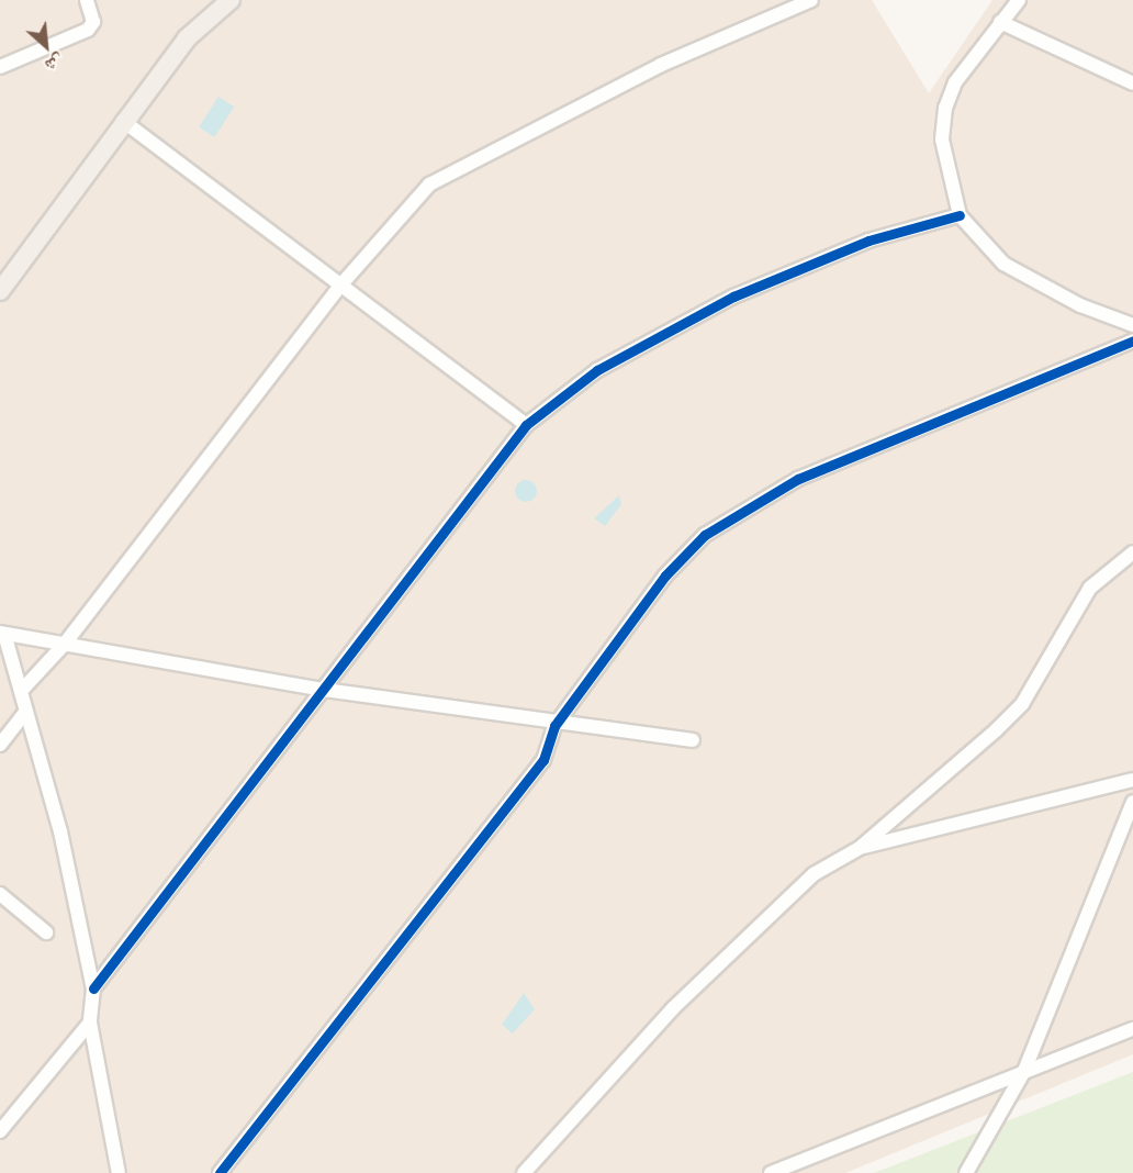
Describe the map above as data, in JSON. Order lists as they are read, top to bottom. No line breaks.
{"north":"bottom right"}
